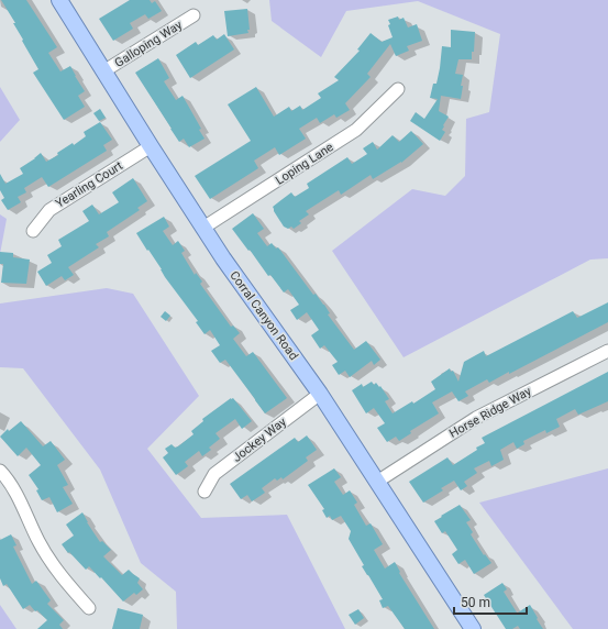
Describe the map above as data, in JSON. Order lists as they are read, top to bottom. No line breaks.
{"streets":{"main road":["Corral Canyon Road"],"street":["Galloping Way","Loping Lane","Yearling Court","Horse Ridge Way","Jockey Way"]},"crossings":[["Galloping Way","Corral Canyon Road"],["Loping Lane","Corral Canyon Road"],["Yearling Court","Corral Canyon Road"],["Corral Canyon Road","Horse Ridge Way"],["Corral Canyon Road","Jockey Way"]],"scale_bar":"50 m"}
